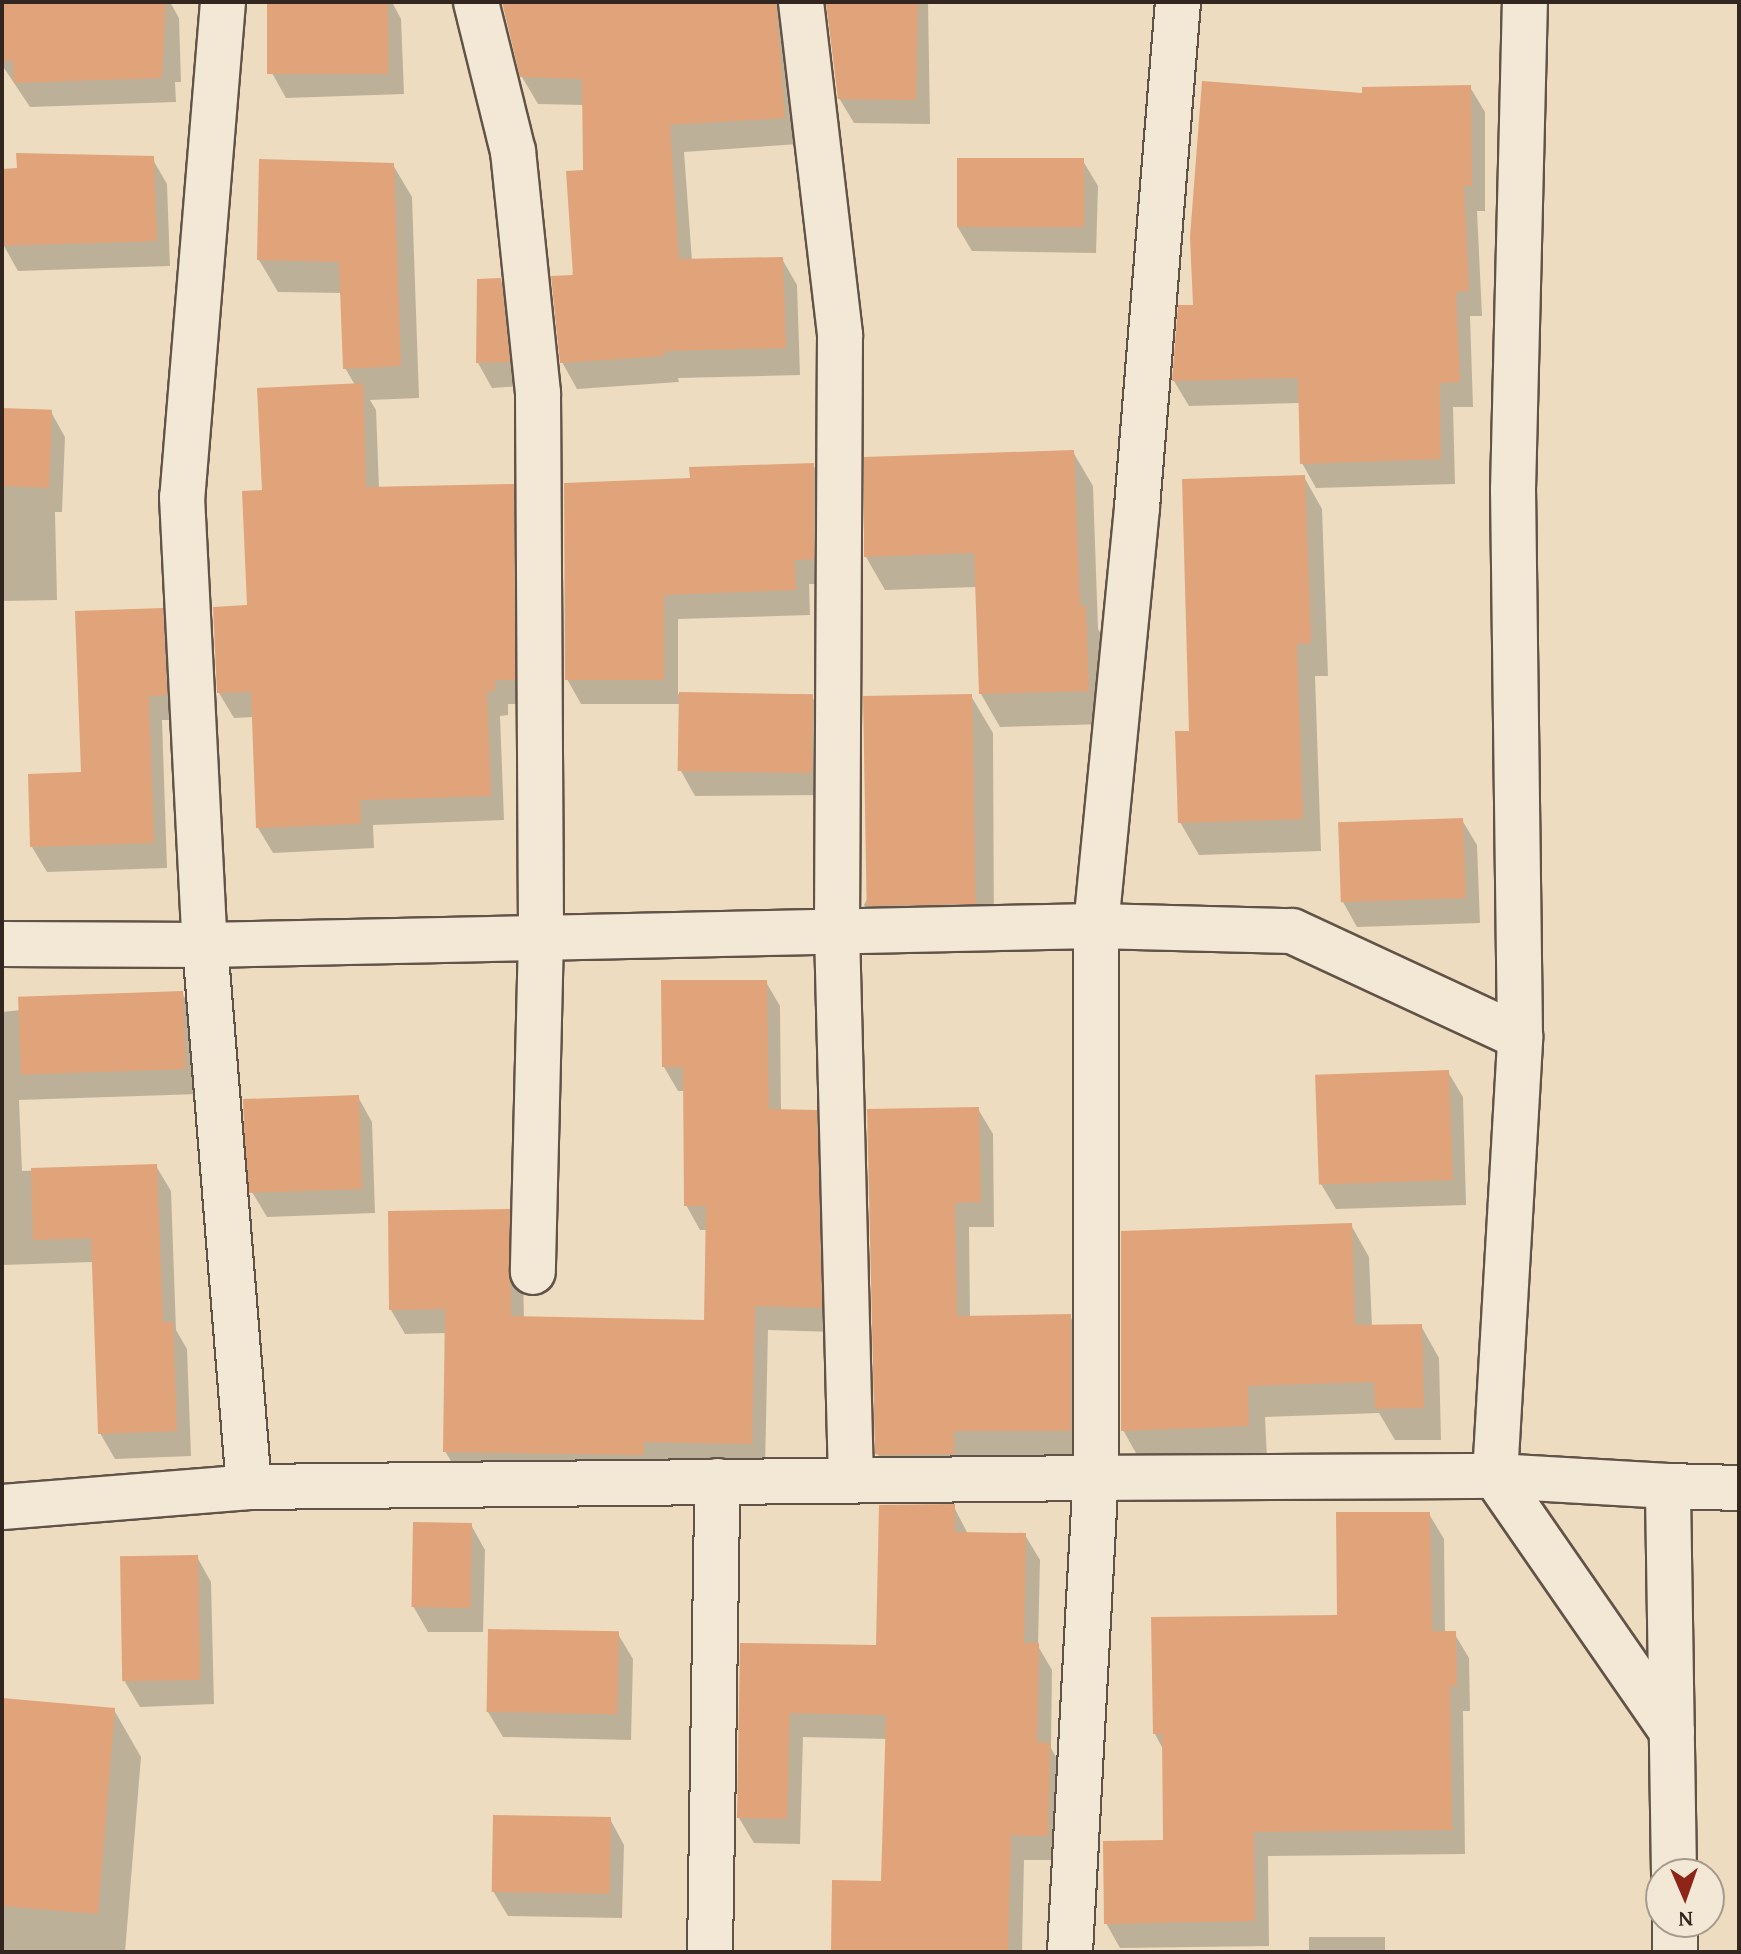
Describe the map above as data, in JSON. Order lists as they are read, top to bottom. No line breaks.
{"north":"bottom"}
